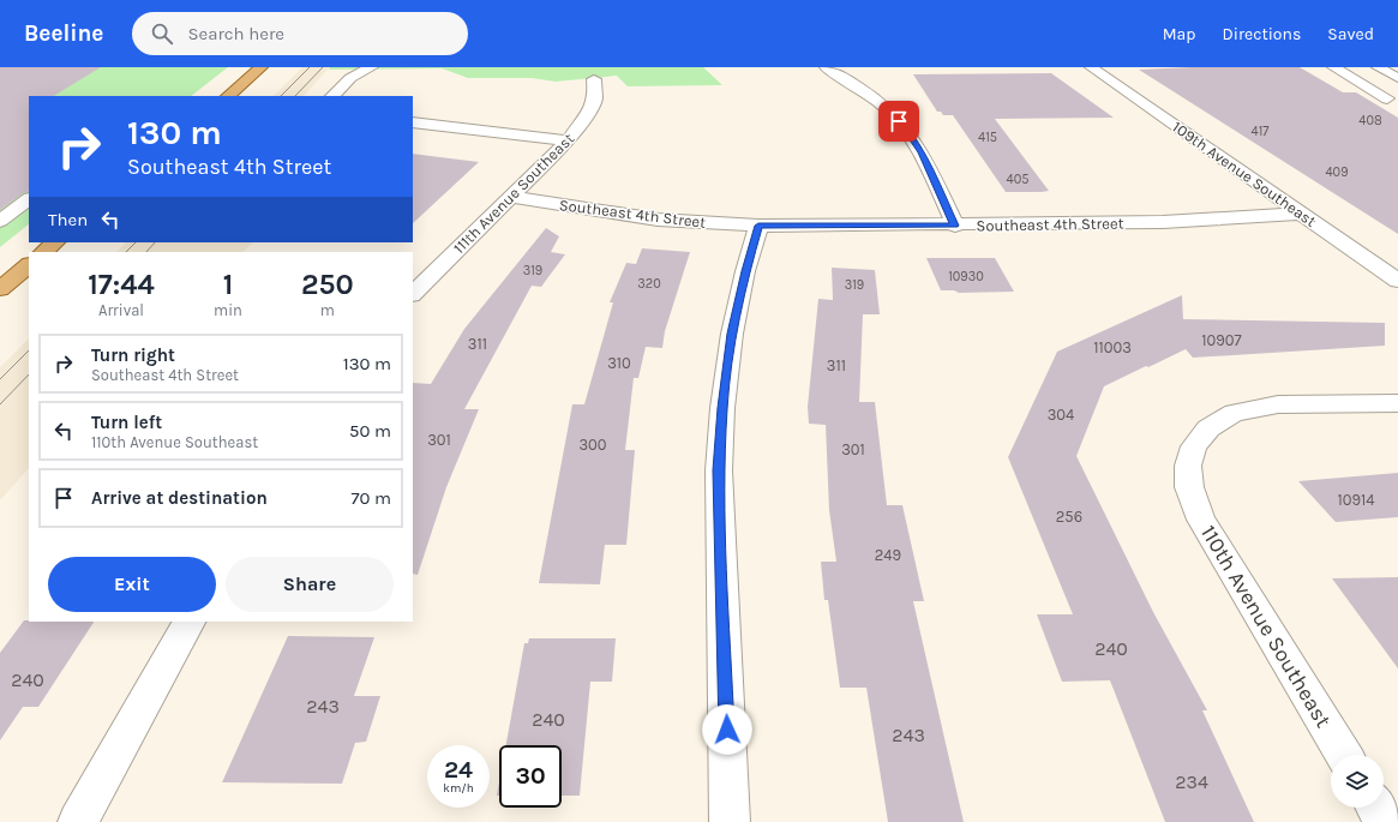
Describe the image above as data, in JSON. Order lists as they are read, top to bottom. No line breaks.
{"streets":{"street":["109th Avenue Southeast","111th Avenue Southeast","Southeast 4th Street","110th Avenue Southeast"]},"crossings":[["109th Avenue Southeast","Southeast 4th Street"],["111th Avenue Southeast","Southeast 4th Street"]],"house_numbers":["408","417","415","409","405","319","10930","320","319","10907","311","11003","310","311","304","301","300","301","10914","256","249","240","240","243","240","243","234"],"page":{"header":"Beeline","search":"Search here","nav":["Map","Directions","Saved"],"turn":["130 m","Southeast 4th Street"],"then":"Then","eta":["17:44","Arrival","1","min","250","m"],"list":[{"name":"Turn right","note":"Southeast 4th Street","value":"130 m"},{"name":"Turn left","note":"110th Avenue Southeast","value":"50 m"},{"name":"Arrive at destination","value":"70 m"}],"buttons":["Exit","Share"],"speed":"24 km/h","limit":"30"}}
